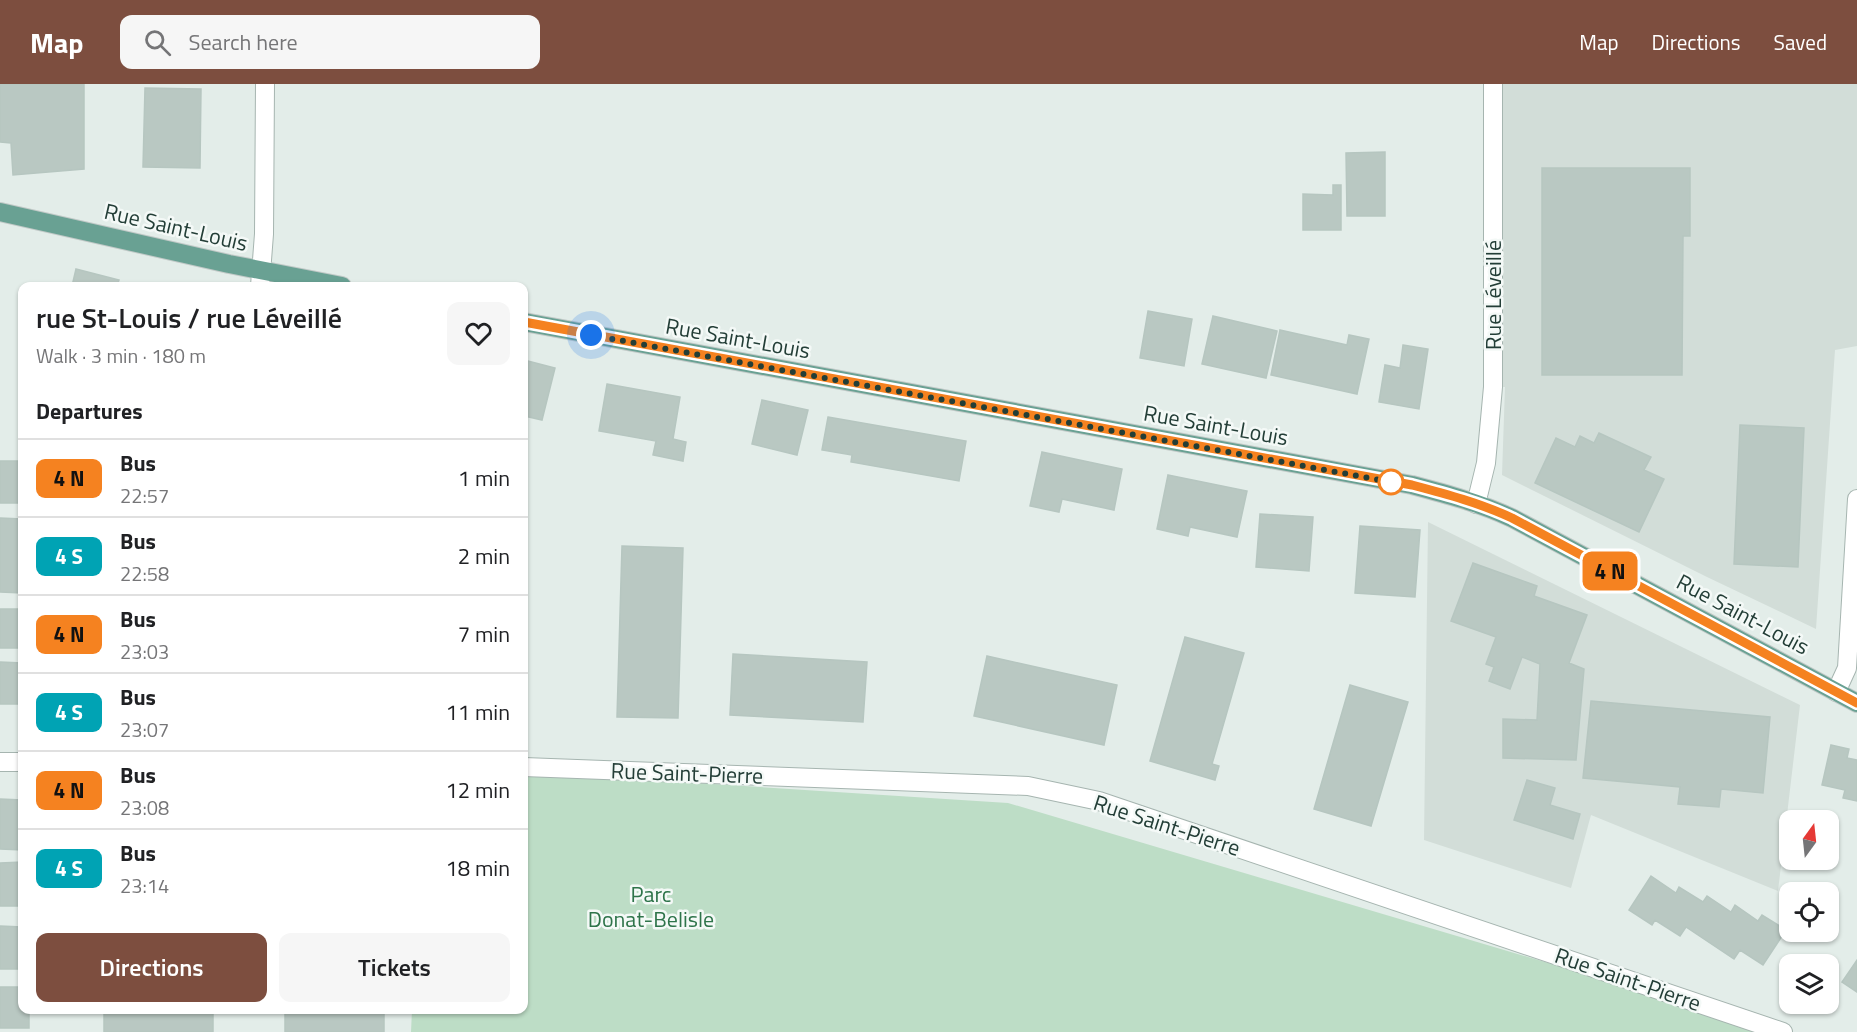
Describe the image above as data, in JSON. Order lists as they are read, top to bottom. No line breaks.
{"streets":{"main road":["Rue Saint-Louis"],"street":["Rue Léveillé","Rue Saint-Pierre"]},"crossings":[["Rue Saint-Louis","Rue Léveillé"]],"parks":["Parc Donat-Belisle"],"north":"top","page":{"header":"Map","search":"Search here","nav":["Map","Directions","Saved"],"on_map":"4 N","heading":[["rue St-Louis / rue Léveillé","Walk · 3 min · 180 m"],"Departures"],"list":[{"mark":"4 N","name":"Bus","note":"22:57","value":"1 min"},{"mark":"4 S","name":"Bus","note":"22:58","value":"2 min"},{"mark":"4 N","name":"Bus","note":"23:03","value":"7 min"},{"mark":"4 S","name":"Bus","note":"23:07","value":"11 min"},{"mark":"4 N","name":"Bus","note":"23:08","value":"12 min"},{"mark":"4 S","name":"Bus","note":"23:14","value":"18 min"}],"buttons":["Directions","Tickets"]}}
